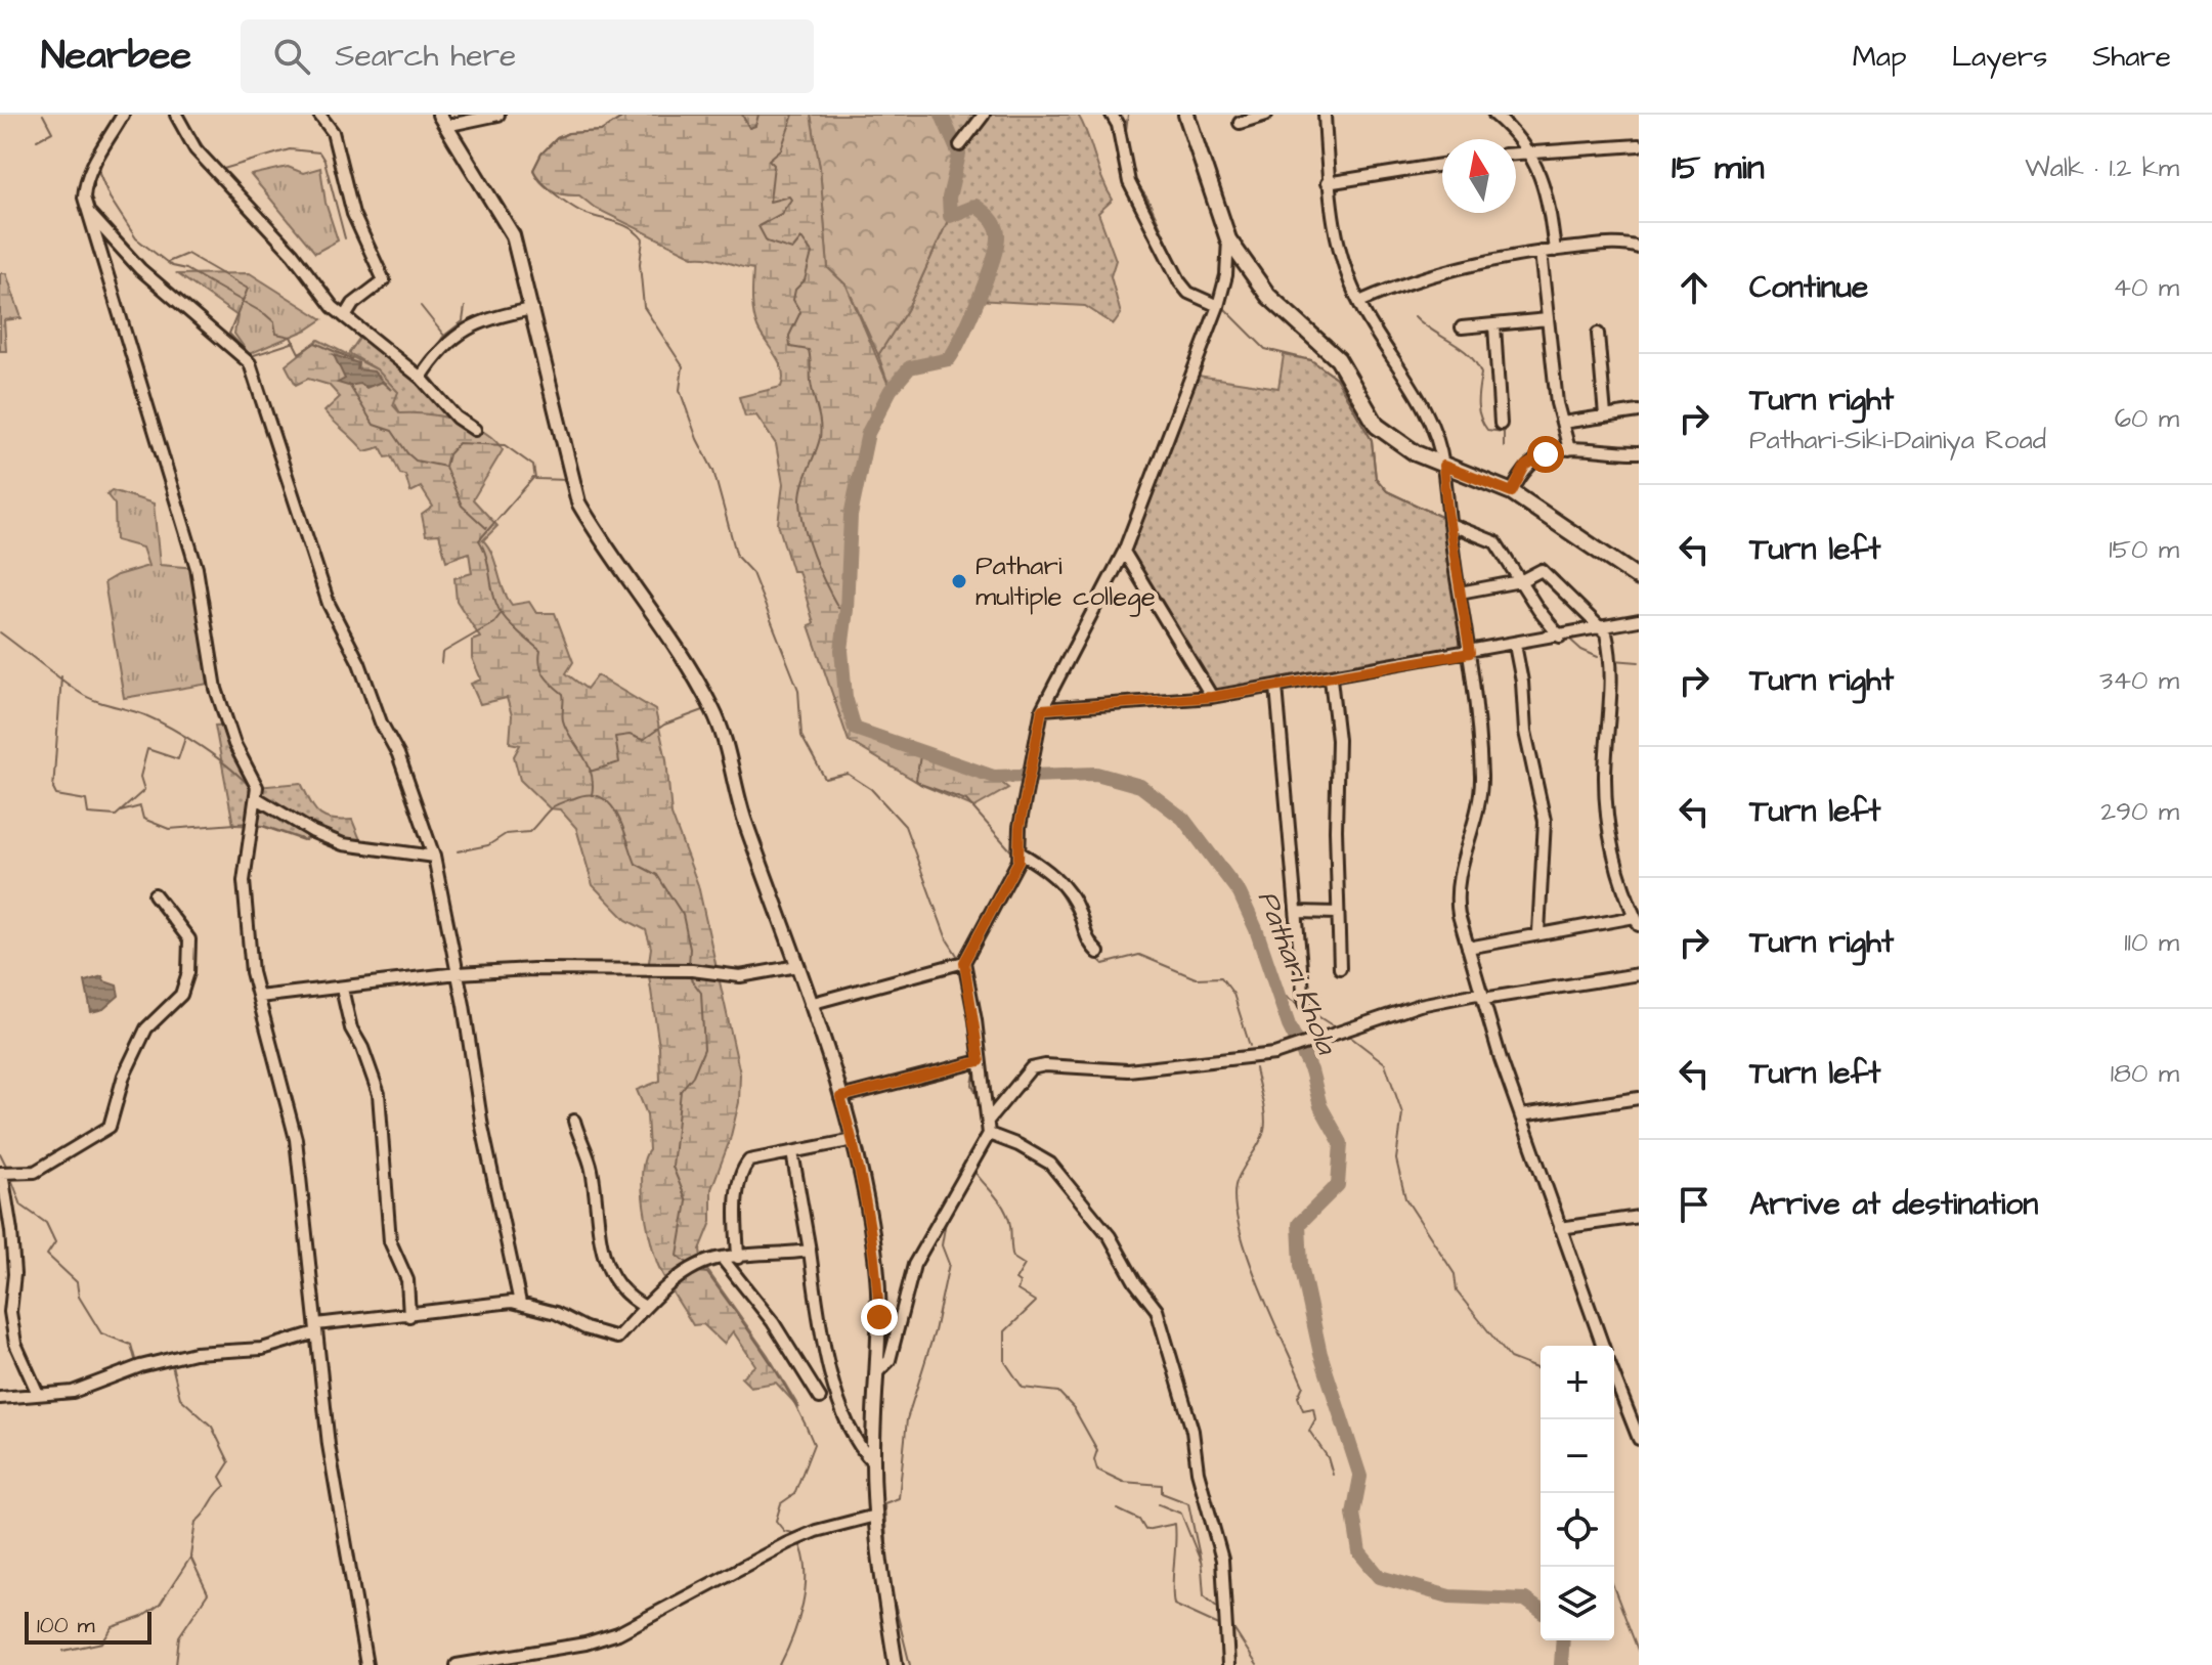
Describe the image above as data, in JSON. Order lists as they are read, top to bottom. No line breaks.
{"water":["Pathari Khola"],"places":["Pathari multiple college"],"scale_bar":"100 m","north":"top","page":{"header":"Nearbee","search":"Search here","nav":["Map","Layers","Share"],"heading":["15 min","Walk · 1.2 km"],"list":[["Continue","40 m"],["Turn right","Pathari-Siki-Dainiya Road","60 m"],["Turn left","150 m"],["Turn right","340 m"],["Turn left","290 m"],["Turn right","110 m"],["Turn left","180 m"],"Arrive at destination"],"map_buttons":["+","−"],"scale":"100 m"}}
